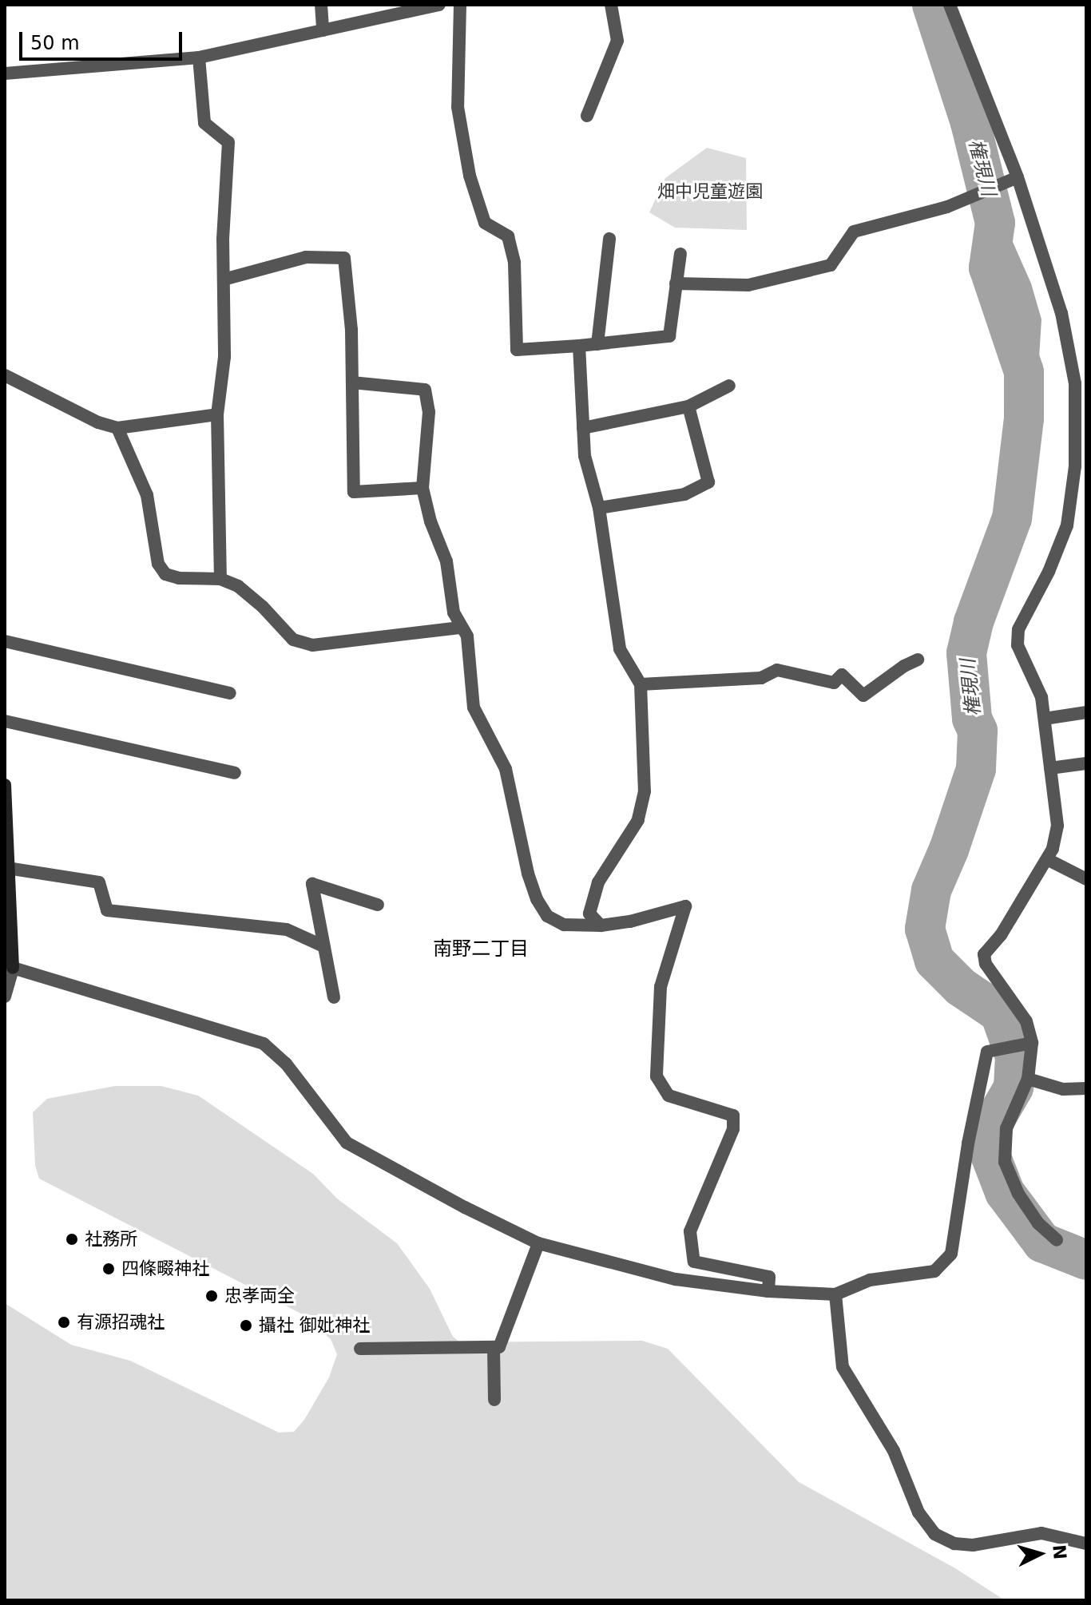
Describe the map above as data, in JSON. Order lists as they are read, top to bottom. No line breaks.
{"districts":["南野二丁目"],"water":["権現川"],"parks":["畑中児童遊園"],"places":["社務所","四條畷神社","忠孝両全","有源招魂社","攝社 御妣神社"],"scale_bar":"50 m","north":"right"}
